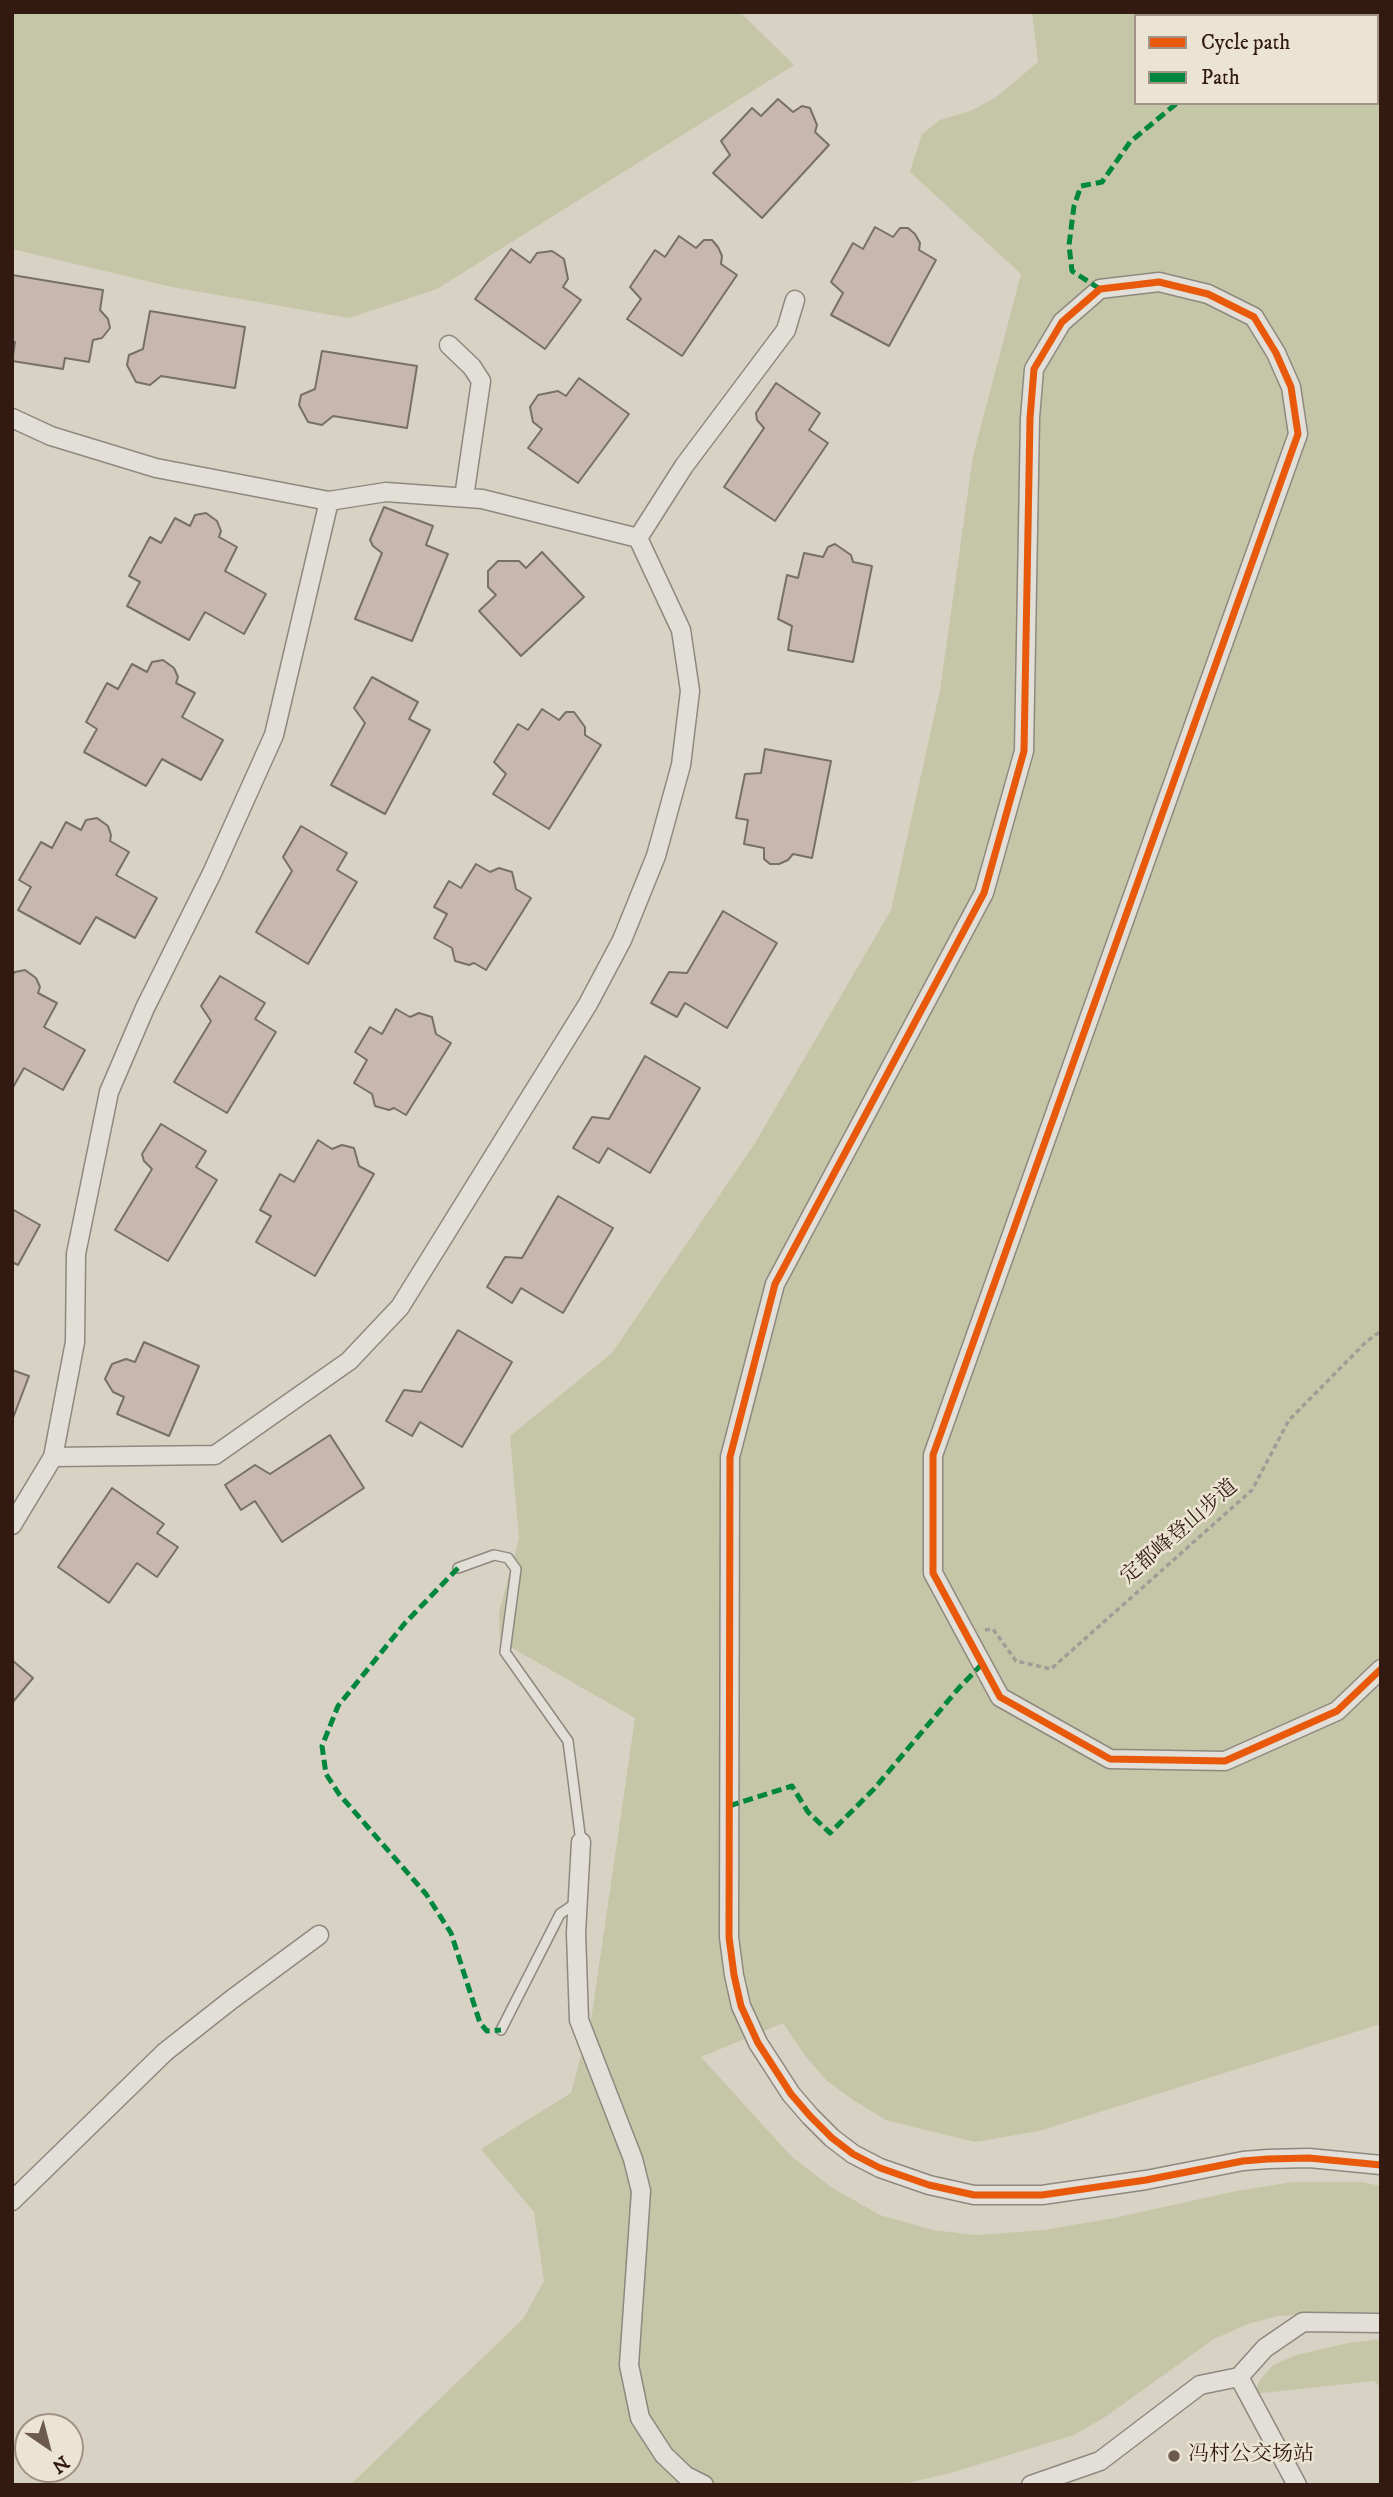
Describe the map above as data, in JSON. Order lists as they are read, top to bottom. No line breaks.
{"streets":{"path":["定都峰登山步道"]},"places":["冯村公交场站"],"legend":["Cycle path","Path"],"north":"bottom right"}
